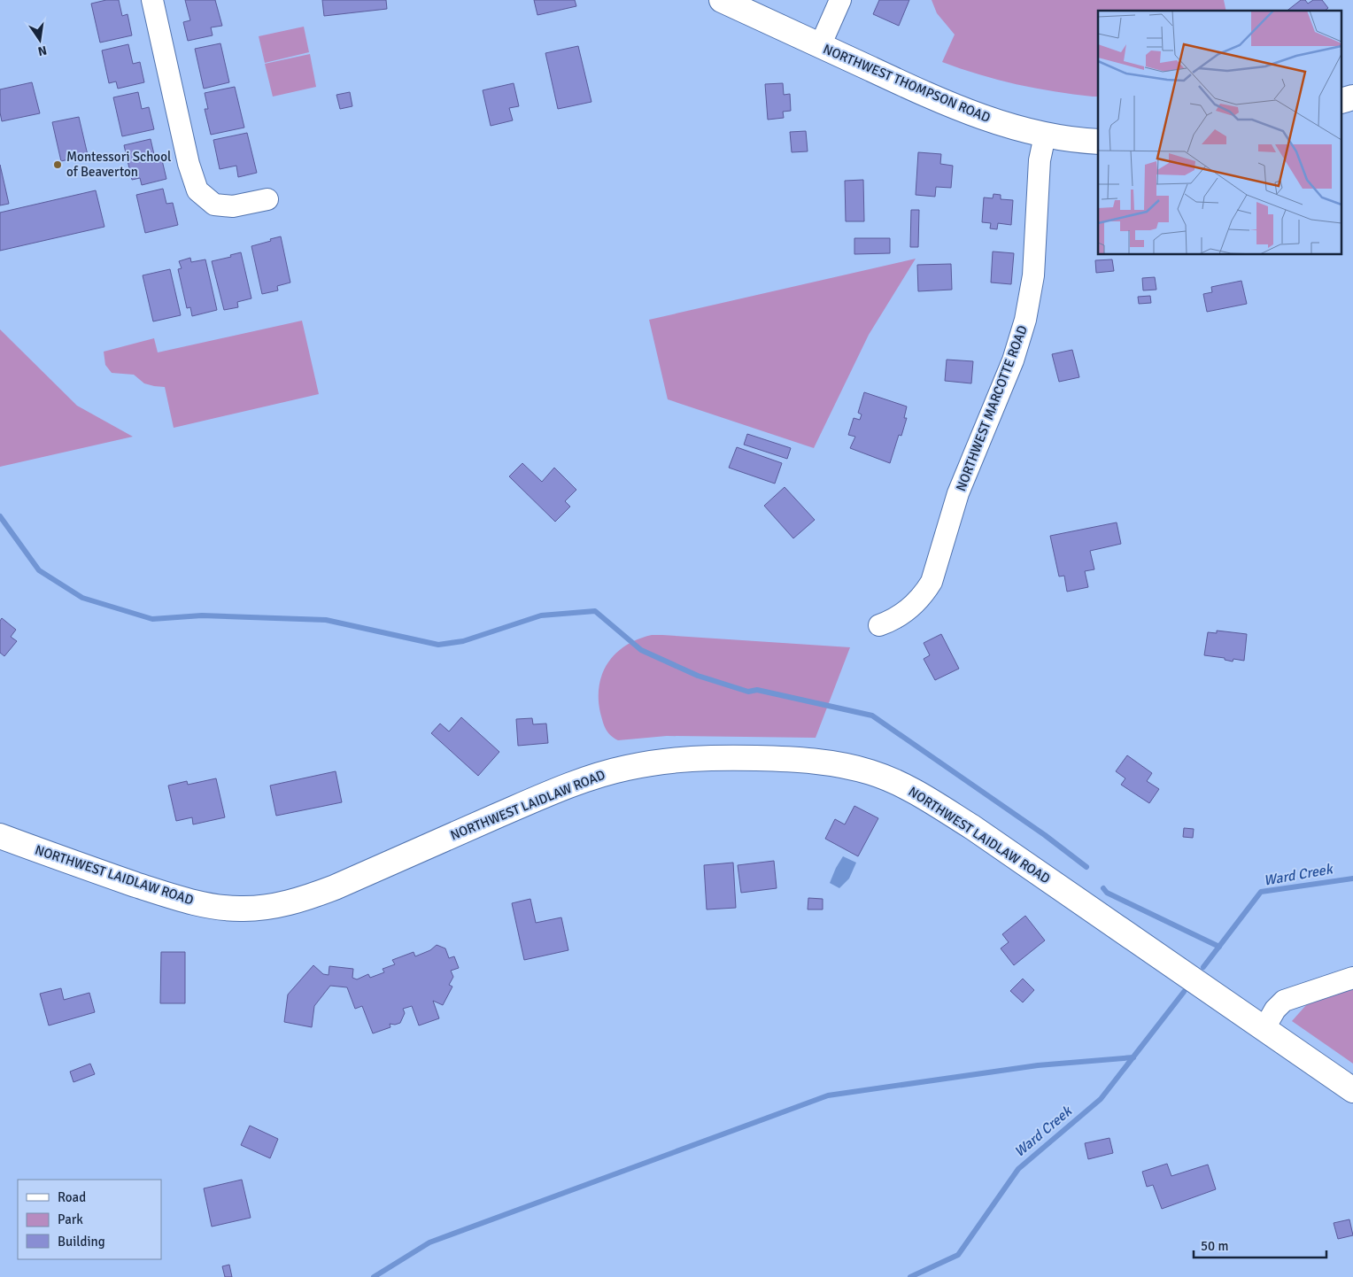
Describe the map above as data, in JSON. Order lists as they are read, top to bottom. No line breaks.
{"streets":{"street":["NORTHWEST THOMPSON ROAD","NORTHWEST MARCOTTE ROAD","NORTHWEST LAIDLAW ROAD"]},"crossings":[["NORTHWEST THOMPSON ROAD","NORTHWEST MARCOTTE ROAD"]],"water":["Ward Creek"],"places":["Montessori School of Beaverton"],"legend":["Road","Park","Building"],"scale_bar":"50 m","north":"bottom"}
